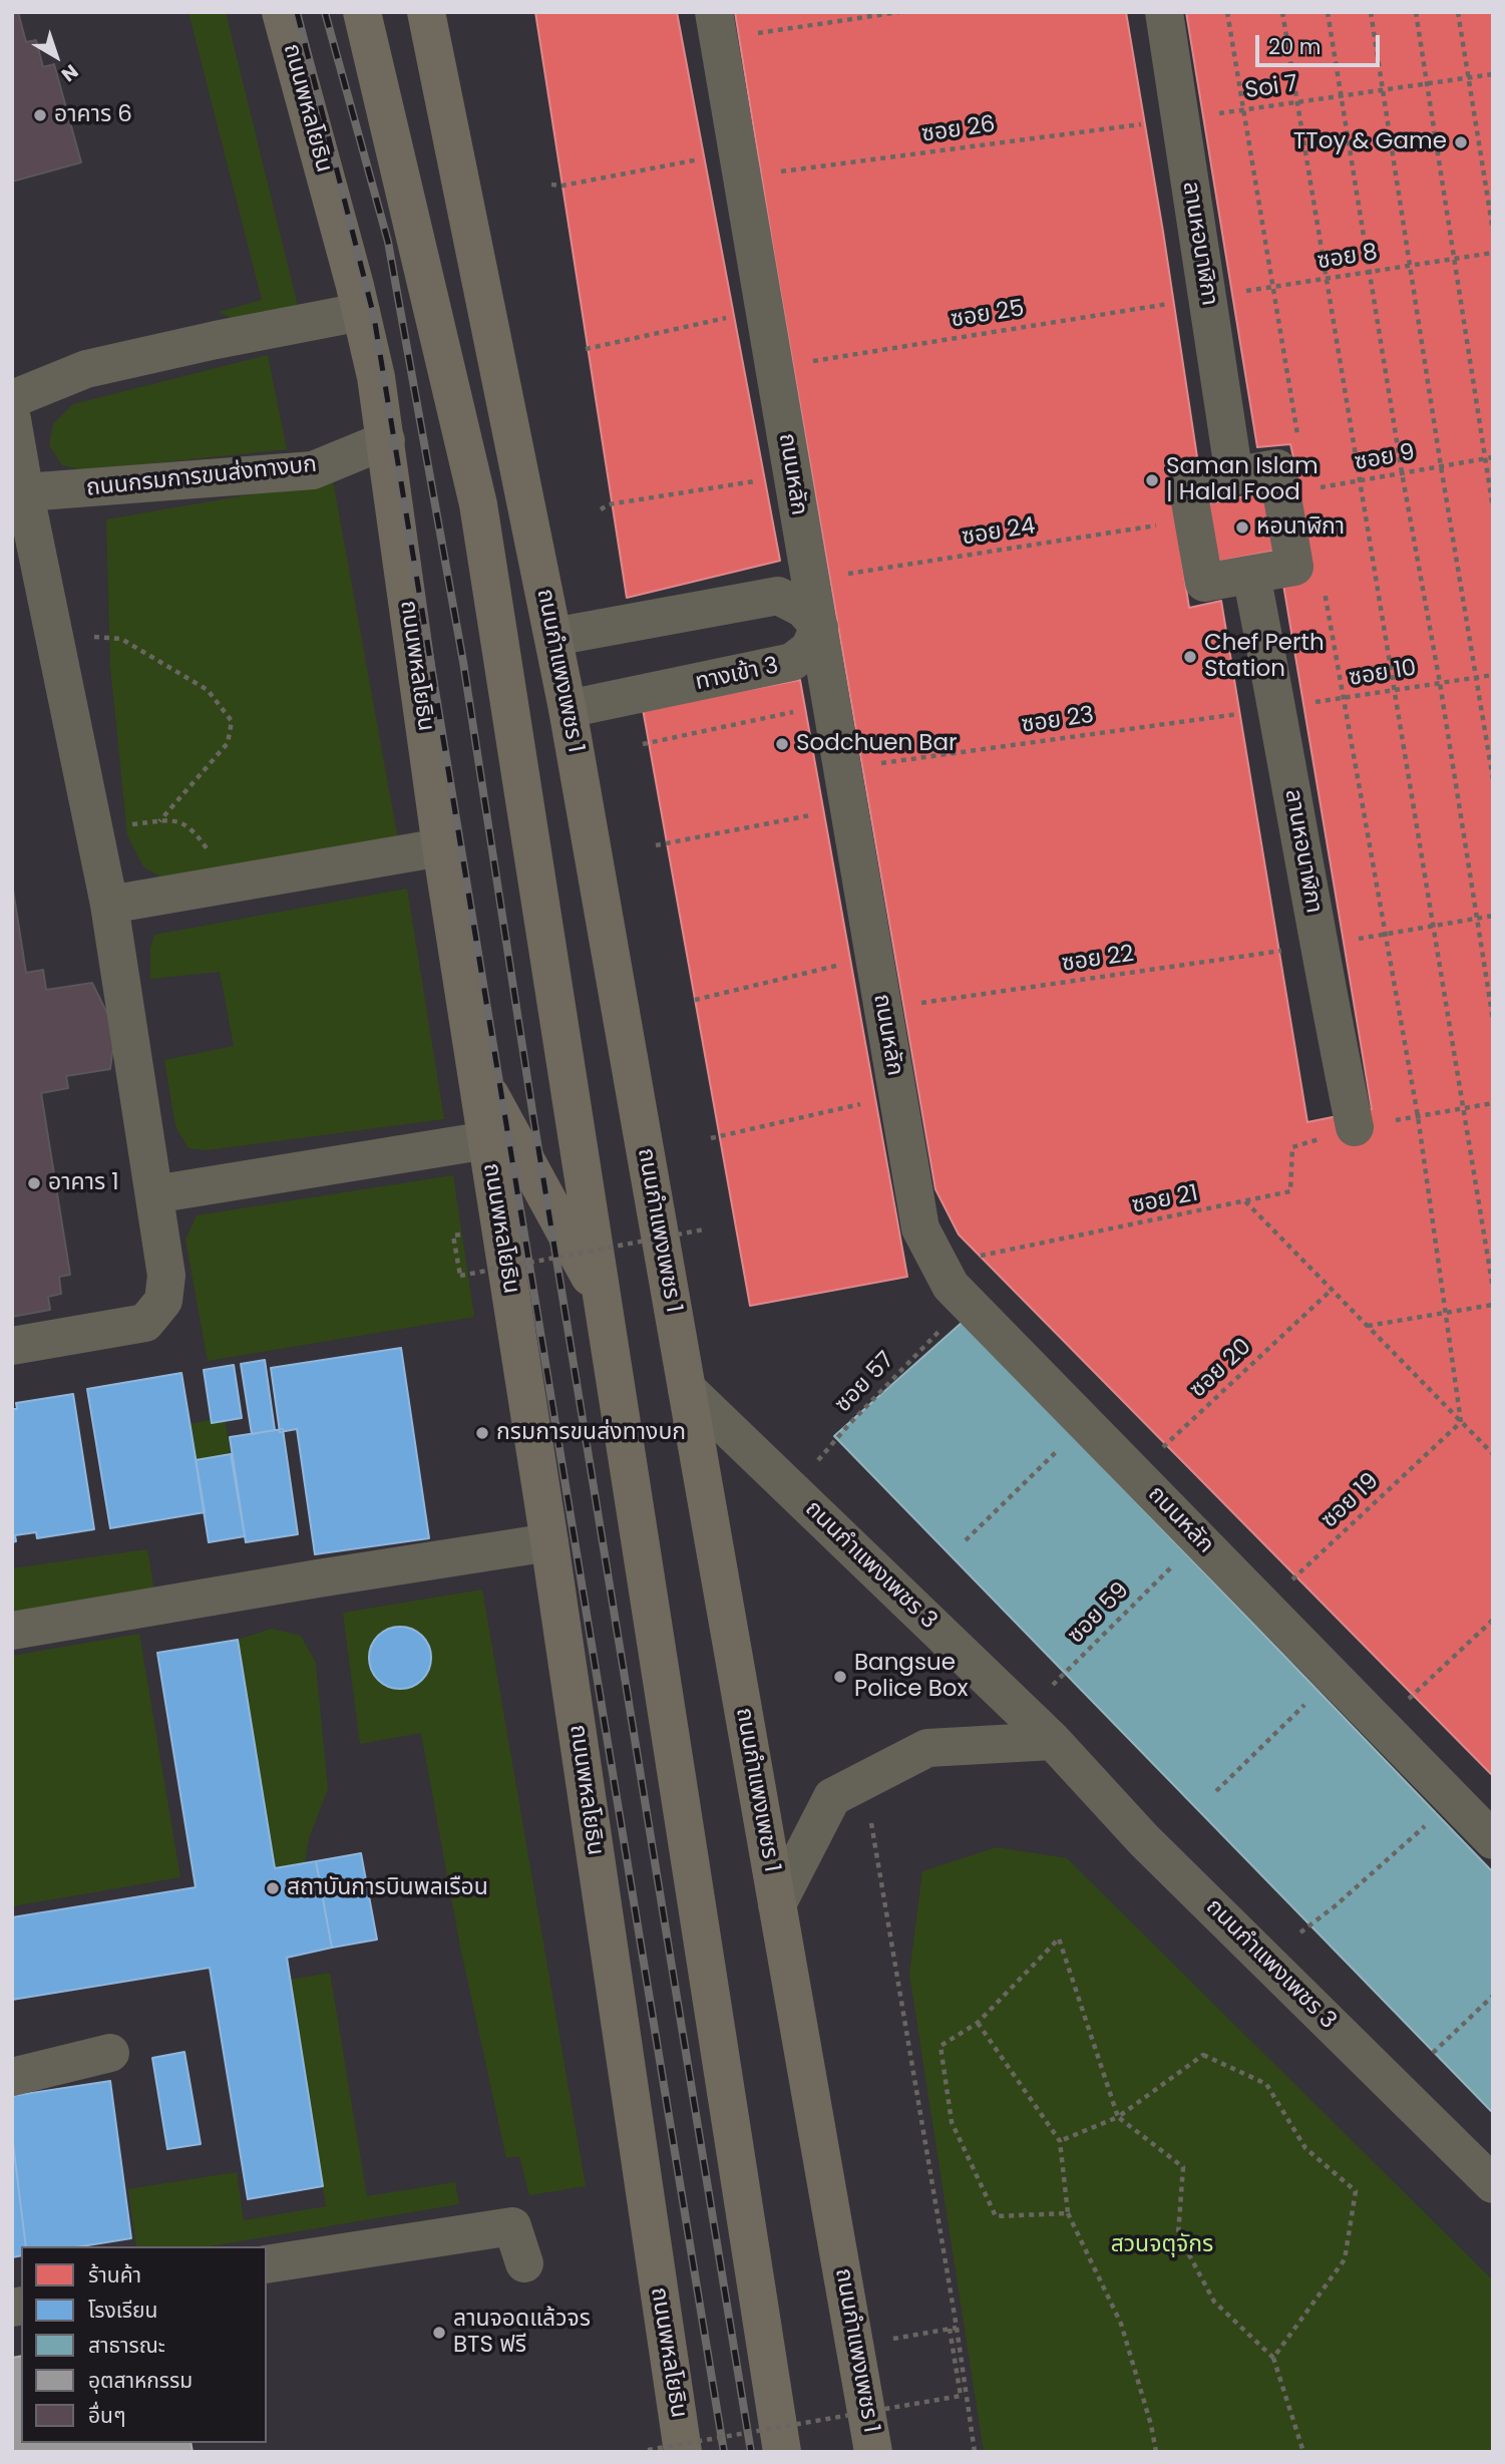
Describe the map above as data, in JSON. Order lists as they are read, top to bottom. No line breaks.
{"streets":{"main road":["ถนนพหลโยธิน","ถนนกำแพงเพชร 1"],"street":["ลานหอนาฬิกา","ถนนหลัก","ถนนกรมการขนส่งทางบก","ทางเข้า 3","ถนนกำแพงเพชร 3"],"path":["Soi 7","ซอย 26","ซอย 8","ซอย 25","ซอย 9","ซอย 24","ซอย 10","ซอย 23","ซอย 22","ซอย 21","ซอย 20","ซอย 57","ซอย 19","ซอย 59"]},"crossings":[["Soi 7","ซอย 26"],["Soi 7","ลานหอนาฬิกา"],["ถนนพหลโยธิน","ถนนกรมการขนส่งทางบก"],["ซอย 26","ลานหอนาฬิกา"],["ซอย 26","ถนนหลัก"],["ลานหอนาฬิกา","ซอย 8"],["ลานหอนาฬิกา","ซอย 25"],["ลานหอนาฬิกา","ซอย 10"],["ลานหอนาฬิกา","ซอย 23"],["ลานหอนาฬิกา","ซอย 22"],["ลานหอนาฬิกา","ซอย 21"],["ซอย 8","ซอย 25"],["ซอย 25","ถนนหลัก"],["ถนนหลัก","ซอย 24"],["ถนนหลัก","ทางเข้า 3"],["ถนนหลัก","ซอย 23"],["ถนนหลัก","ซอย 22"],["ถนนหลัก","ซอย 21"],["ถนนหลัก","ซอย 20"],["ถนนหลัก","ซอย 57"],["ถนนหลัก","ซอย 19"],["ถนนหลัก","ซอย 59"],["ถนนกำแพงเพชร 1","ทางเข้า 3"],["ถนนกำแพงเพชร 1","ถนนกำแพงเพชร 3"],["ซอย 10","ซอย 23"],["ซอย 57","ถนนกำแพงเพชร 3"],["ถนนกำแพงเพชร 3","ซอย 59"]],"parks":["สวนจตุจักร"],"places":["อาคาร 6","TToy & Game","Saman Islam | Halal Food","หอนาฬิกา","Chef Perth Station","Sodchuen Bar","อาคาร 1","กรมการขนส่งทางบก","Bangsue Police Box","สถาบันการบินพลเรือน","ลานจอดแล้วจร BTS ฟรี"],"legend":["ร้านค้า","โรงเรียน","สาธารณะ","อุตสาหกรรม","อื่นๆ"],"scale_bar":"20 m","north":"bottom right"}
